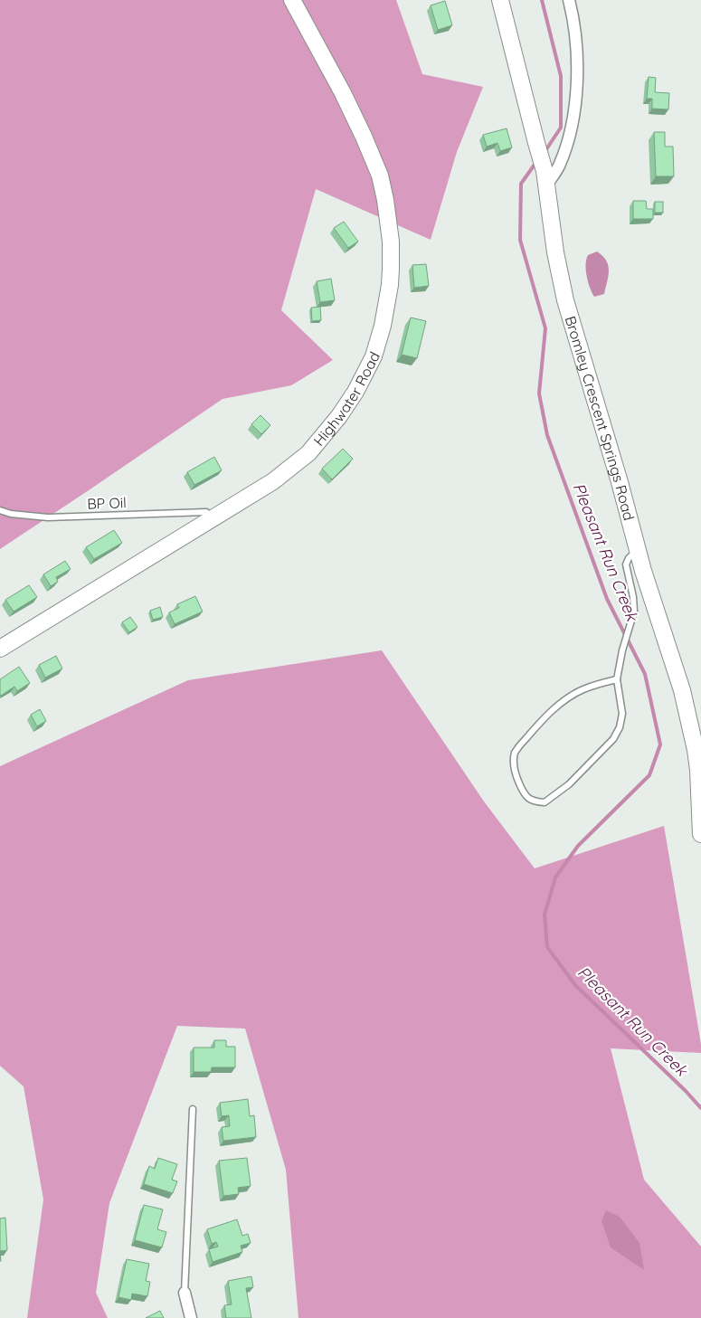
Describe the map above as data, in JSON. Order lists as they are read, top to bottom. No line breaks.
{"streets":{"street":["Highwater Road","Bromley Crescent Springs Road"],"lane":["BP Oil"]},"crossings":[["Highwater Road","BP Oil"]],"water":["Pleasant Run Creek"]}
